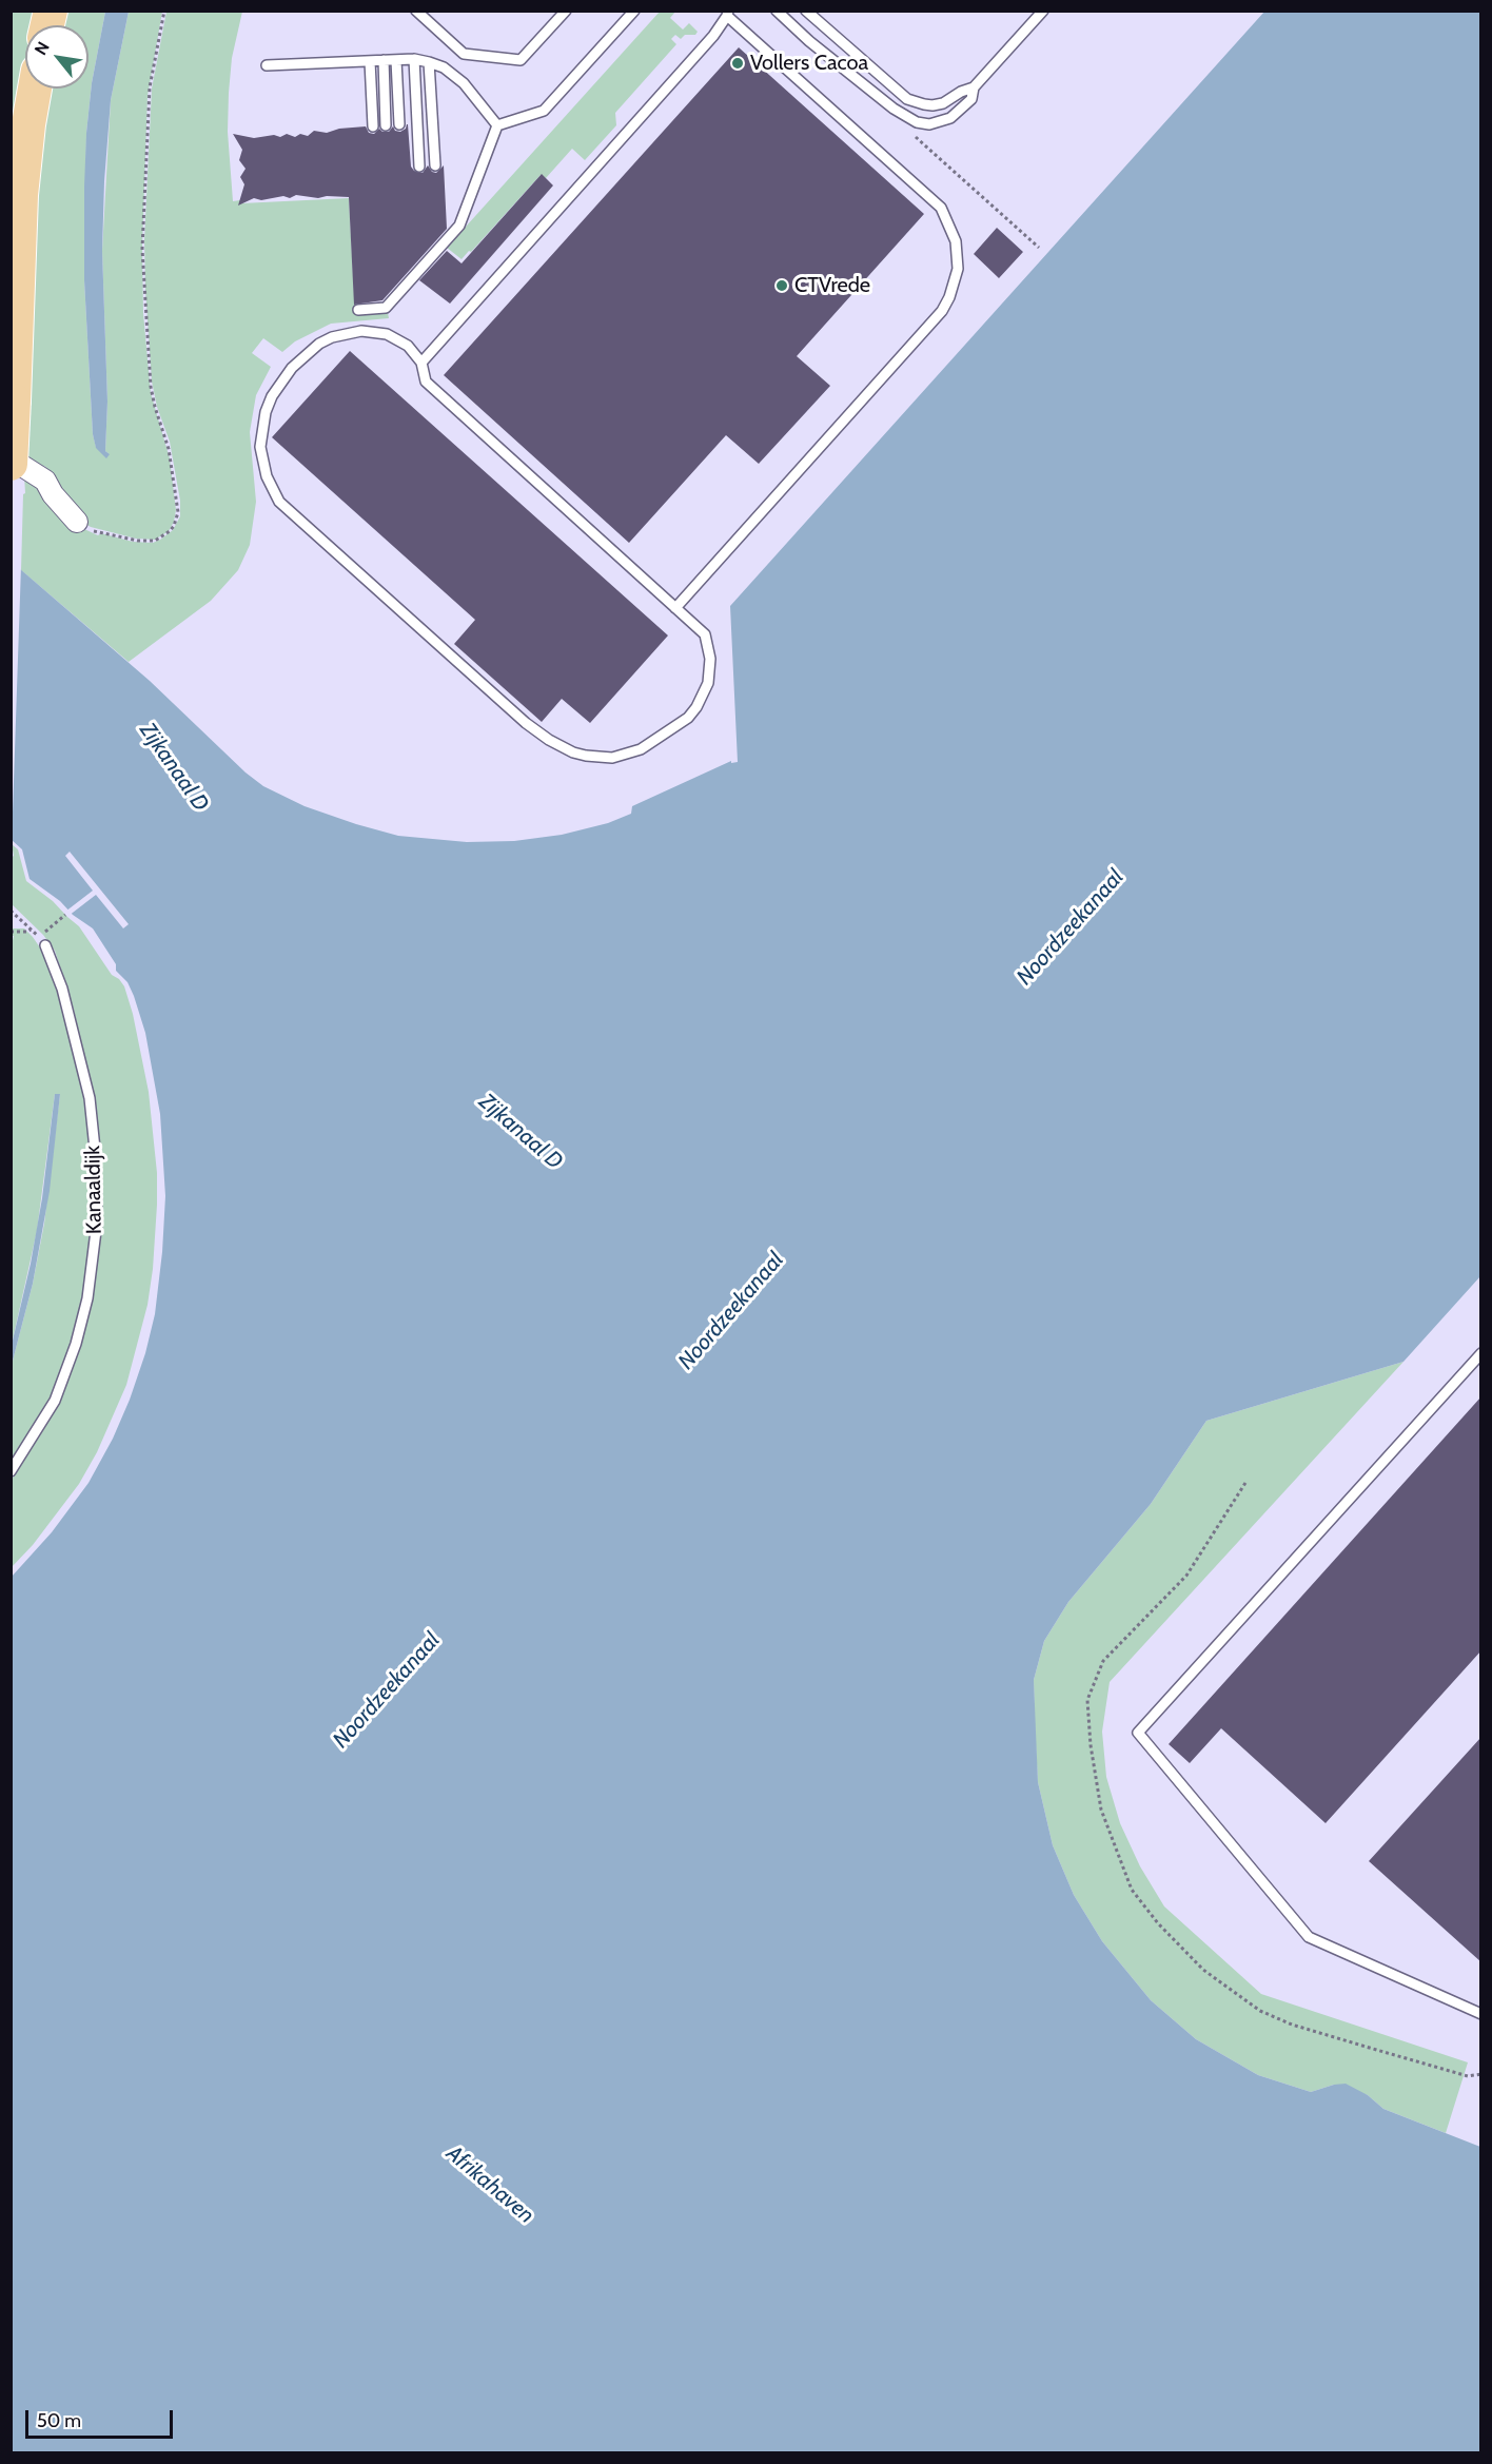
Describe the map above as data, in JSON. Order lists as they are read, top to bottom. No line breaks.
{"streets":{"lane":["Kanaaldijk"]},"water":["Zijkanaal D","Noordzeekanaal","Afrikahaven"],"places":["Vollers Cacoa","CTVrede"],"scale_bar":"50 m","north":"top left"}
